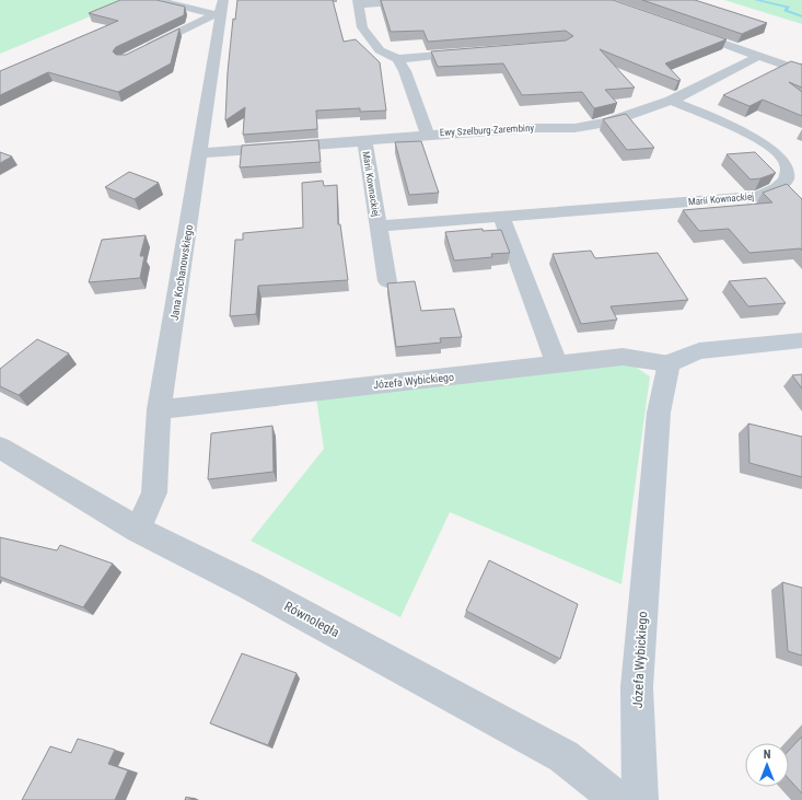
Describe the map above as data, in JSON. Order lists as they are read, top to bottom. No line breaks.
{"streets":{"street":["Ewy Szelburg-Zarembiny","Marii Kownackiej","Jana Kochanowskiego","Józefa Wybickiego","Równoległa"]},"crossings":[["Ewy Szelburg-Zarembiny","Marii Kownackiej"],["Ewy Szelburg-Zarembiny","Jana Kochanowskiego"],["Jana Kochanowskiego","Józefa Wybickiego"],["Jana Kochanowskiego","Równoległa"]],"north":"top"}
